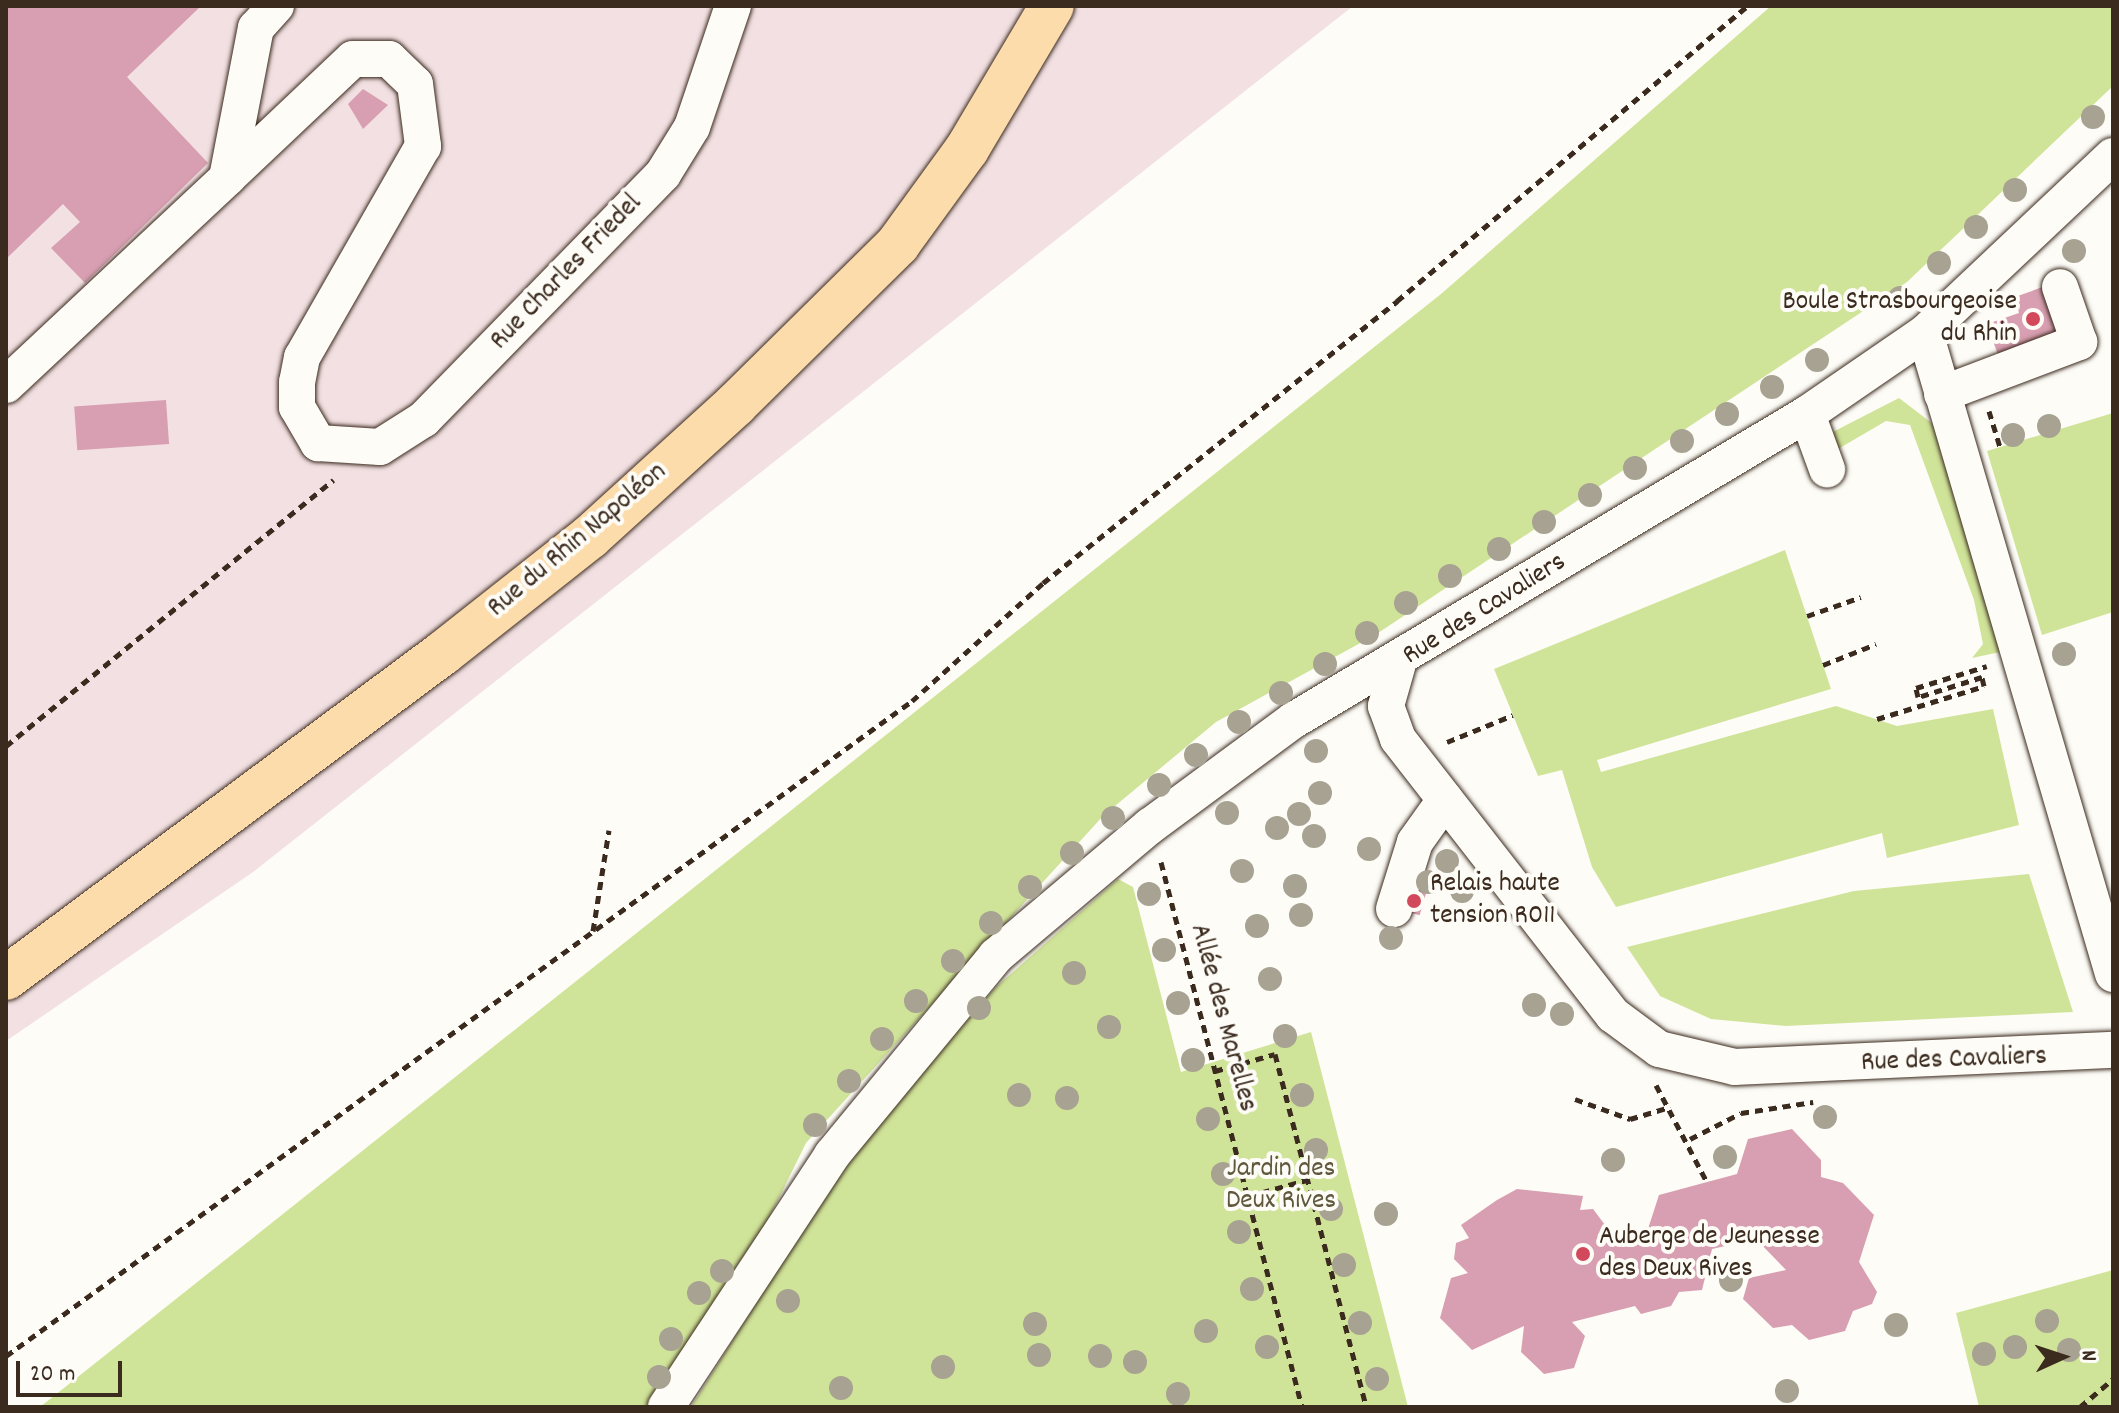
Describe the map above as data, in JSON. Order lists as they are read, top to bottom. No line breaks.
{"streets":{"main road":["Rue du Rhin Napoléon"],"street":["Rue Charles Friedel","Rue des Cavaliers"],"path":["Allée des Marelles"]},"parks":["Jardin des Deux Rives"],"places":["Boule Strasbourgeoise du Rhin","Relais haute tension R011","Auberge de Jeunesse des Deux Rives"],"scale_bar":"20 m","north":"right"}
